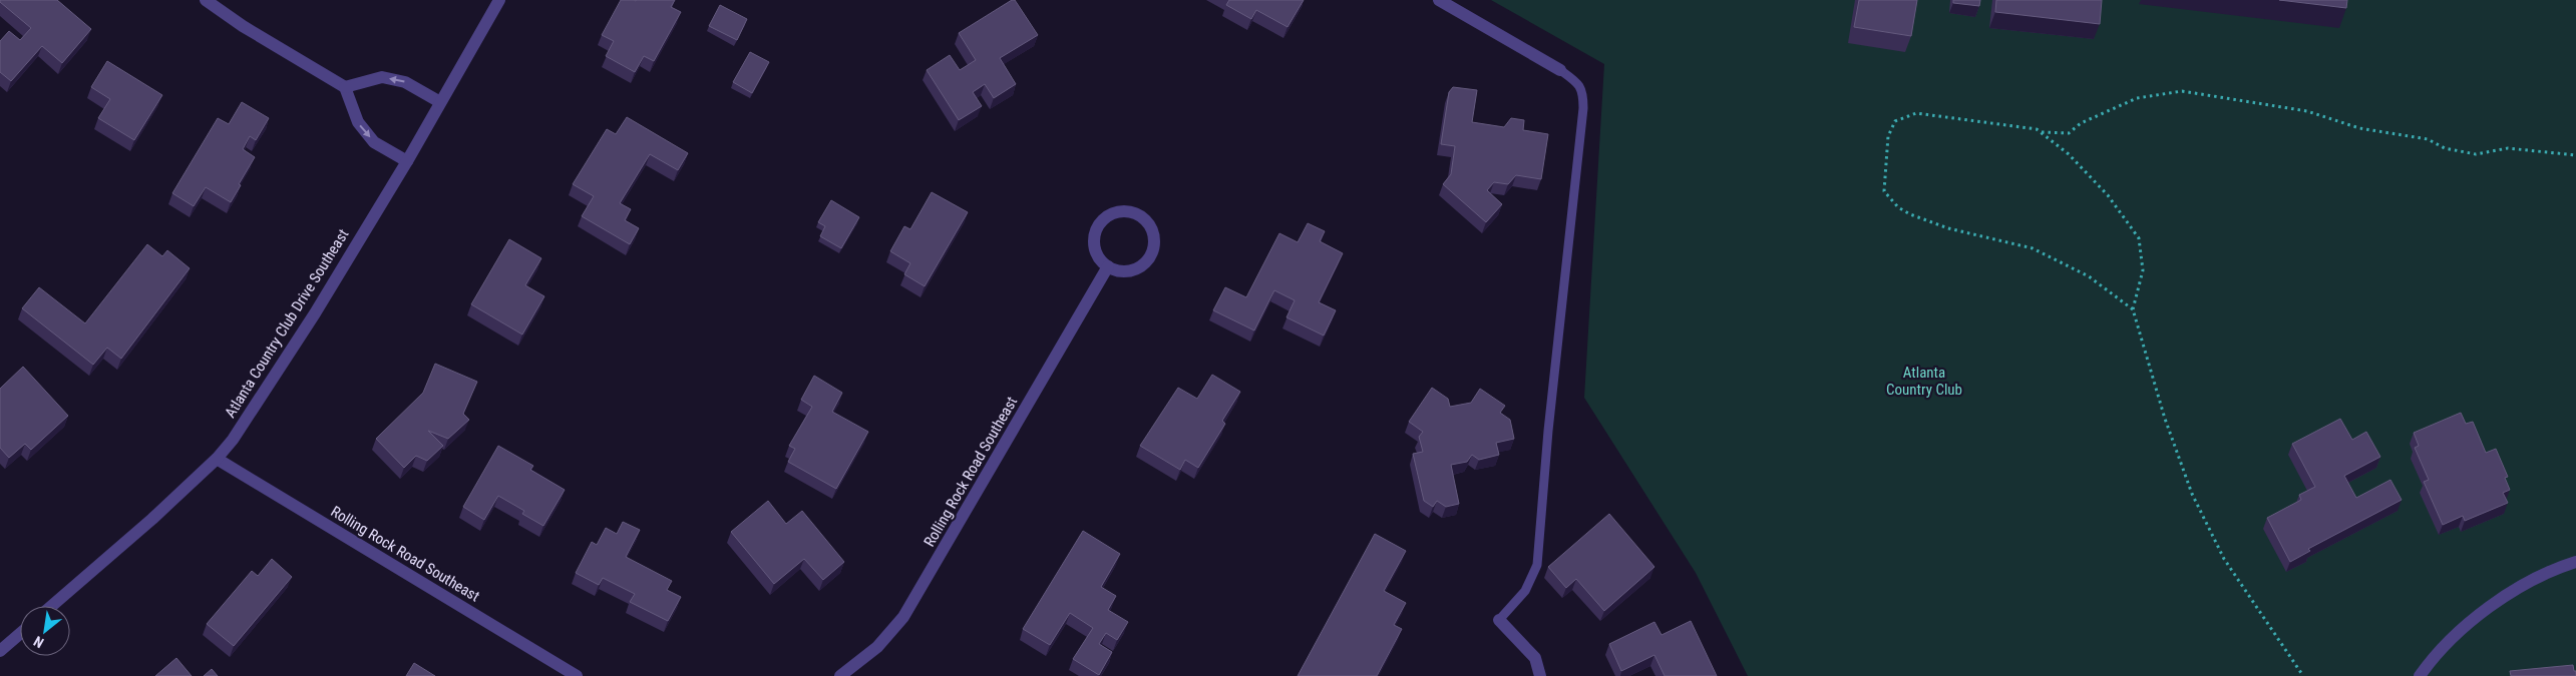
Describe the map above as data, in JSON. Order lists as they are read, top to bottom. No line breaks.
{"streets":{"street":["Atlanta Country Club Drive Southeast","Rolling Rock Road Southeast"]},"crossings":[["Atlanta Country Club Drive Southeast","Rolling Rock Road Southeast"]],"parks":["Atlanta Country Club"],"north":"bottom left"}
